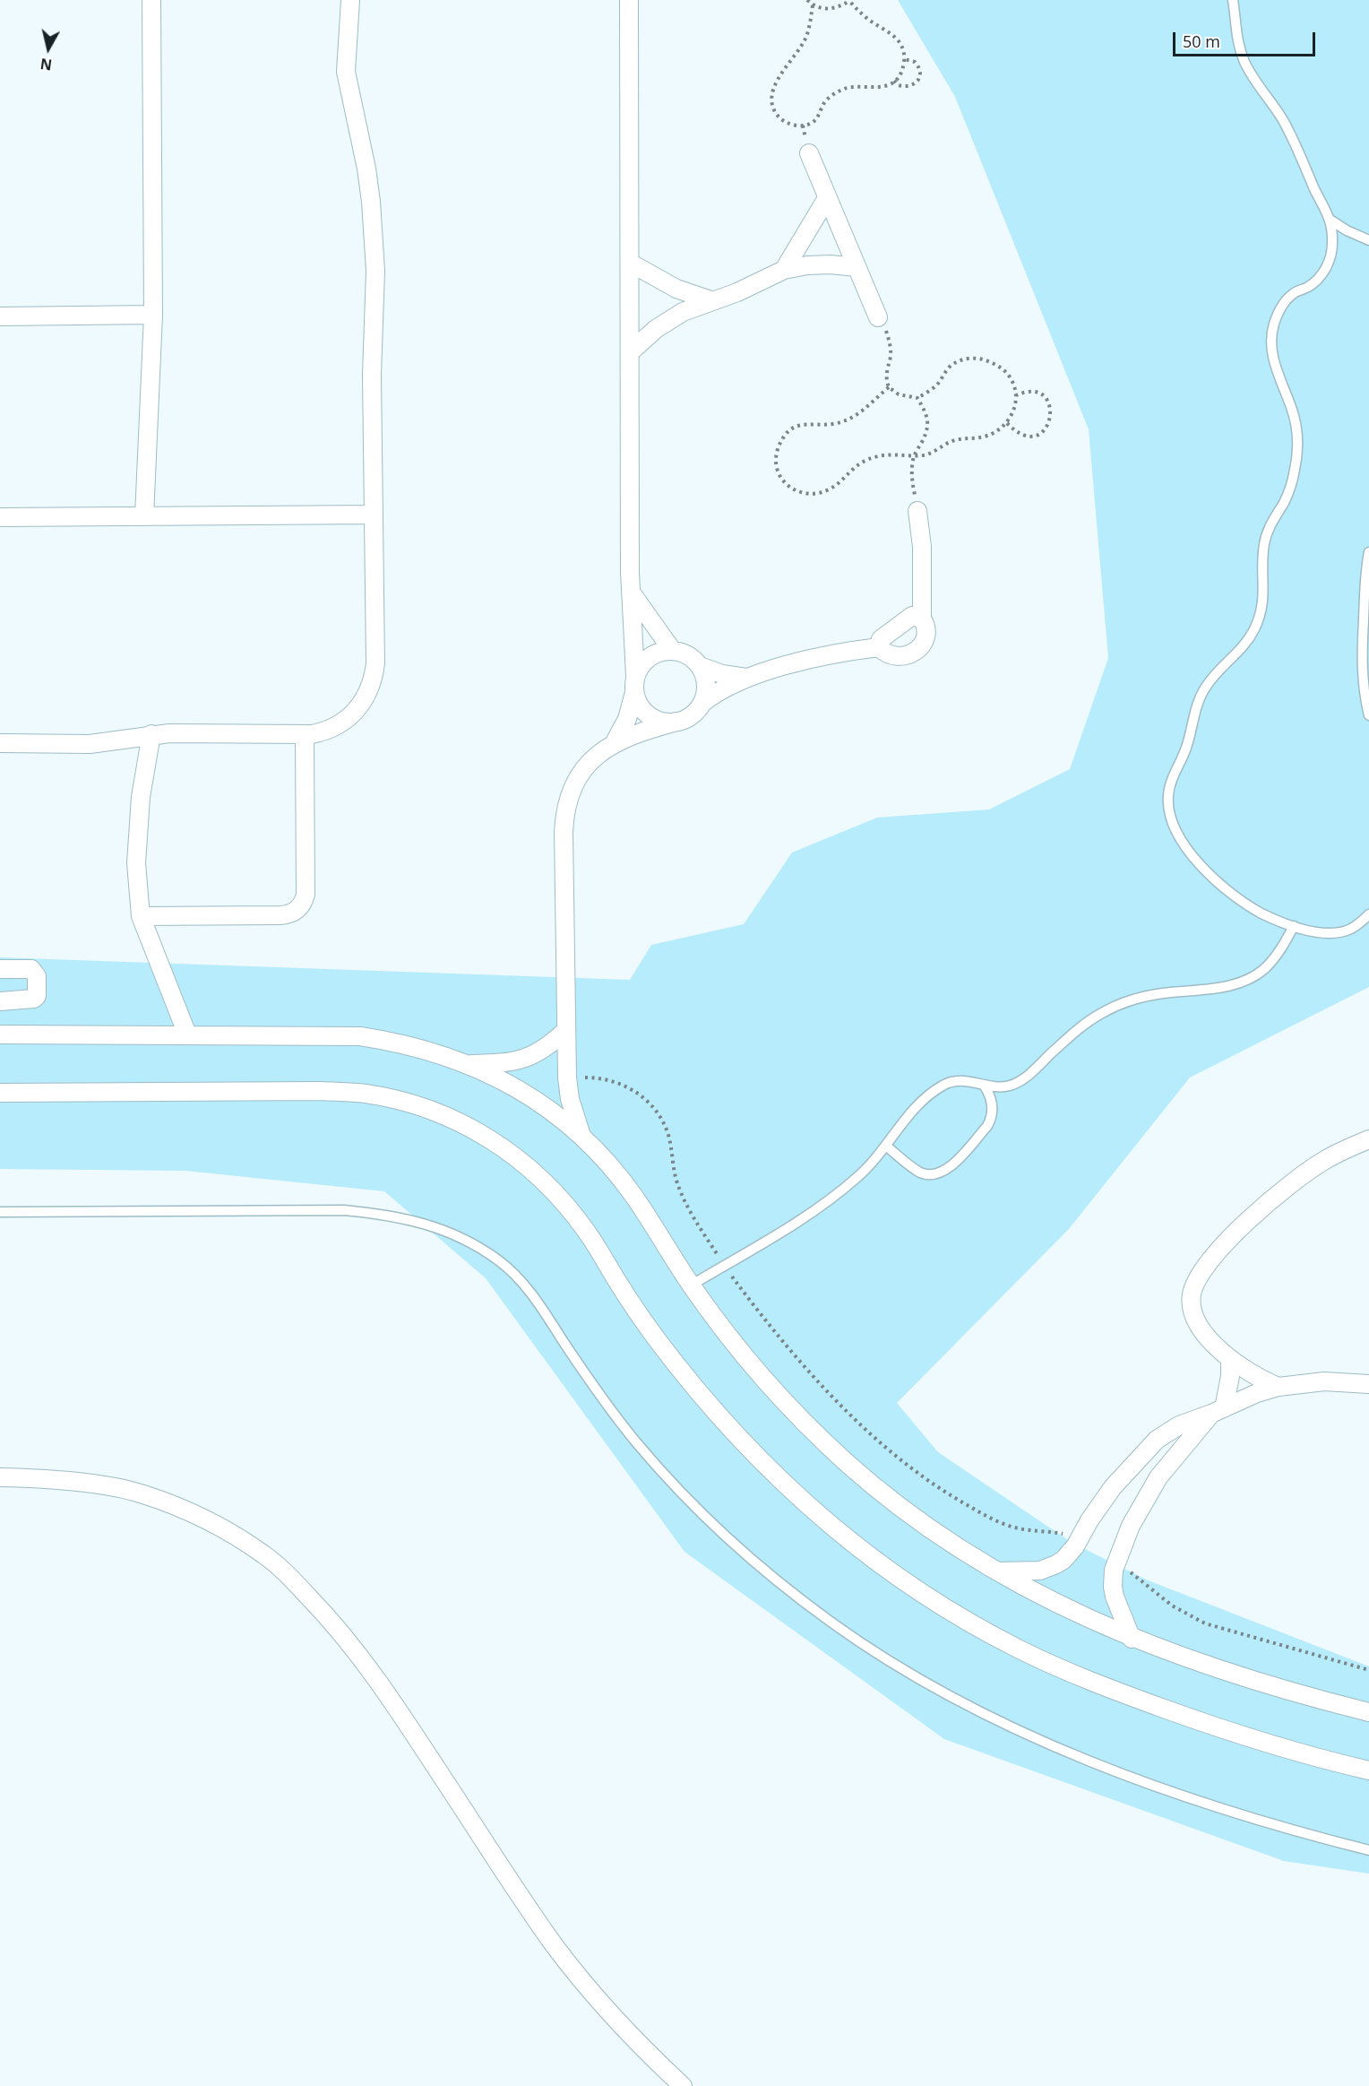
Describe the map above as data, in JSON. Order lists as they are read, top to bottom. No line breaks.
{"scale_bar":"50 m","north":"bottom"}
